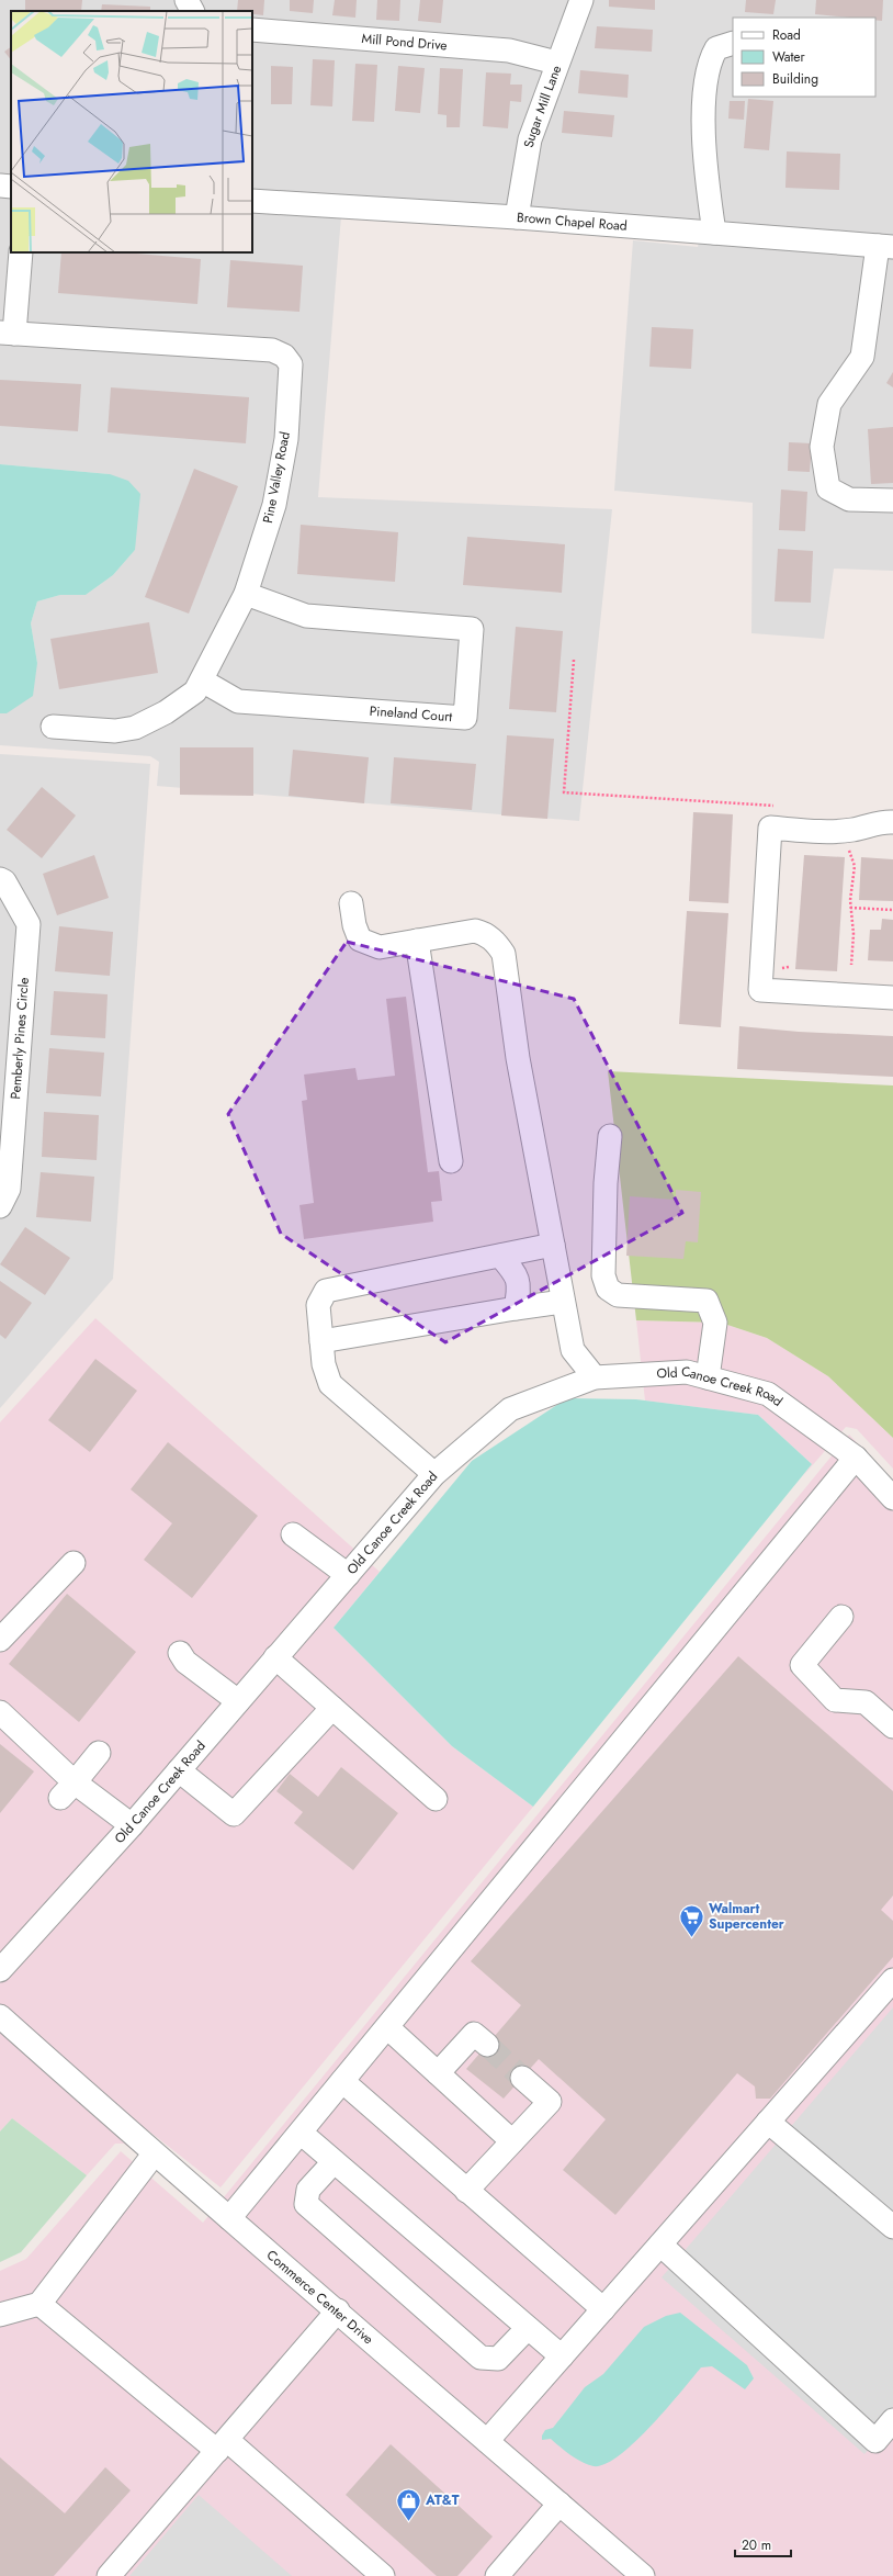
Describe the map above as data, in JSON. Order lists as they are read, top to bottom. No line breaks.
{"streets":{"street":["Mill Pond Drive","Sugar Mill Lane","Brown Chapel Road","Pine Valley Road","Pineland Court","Pemberly Pines Circle","Old Canoe Creek Road","Commerce Center Drive"]},"crossings":[["Mill Pond Drive","Sugar Mill Lane"],["Sugar Mill Lane","Brown Chapel Road"],["Pine Valley Road","Pineland Court"]],"places":{"supermarket":["Walmart Supercenter"],"shop":["AT&T"]},"legend":["Road","Water","Building"],"scale_bar":"20 m"}
